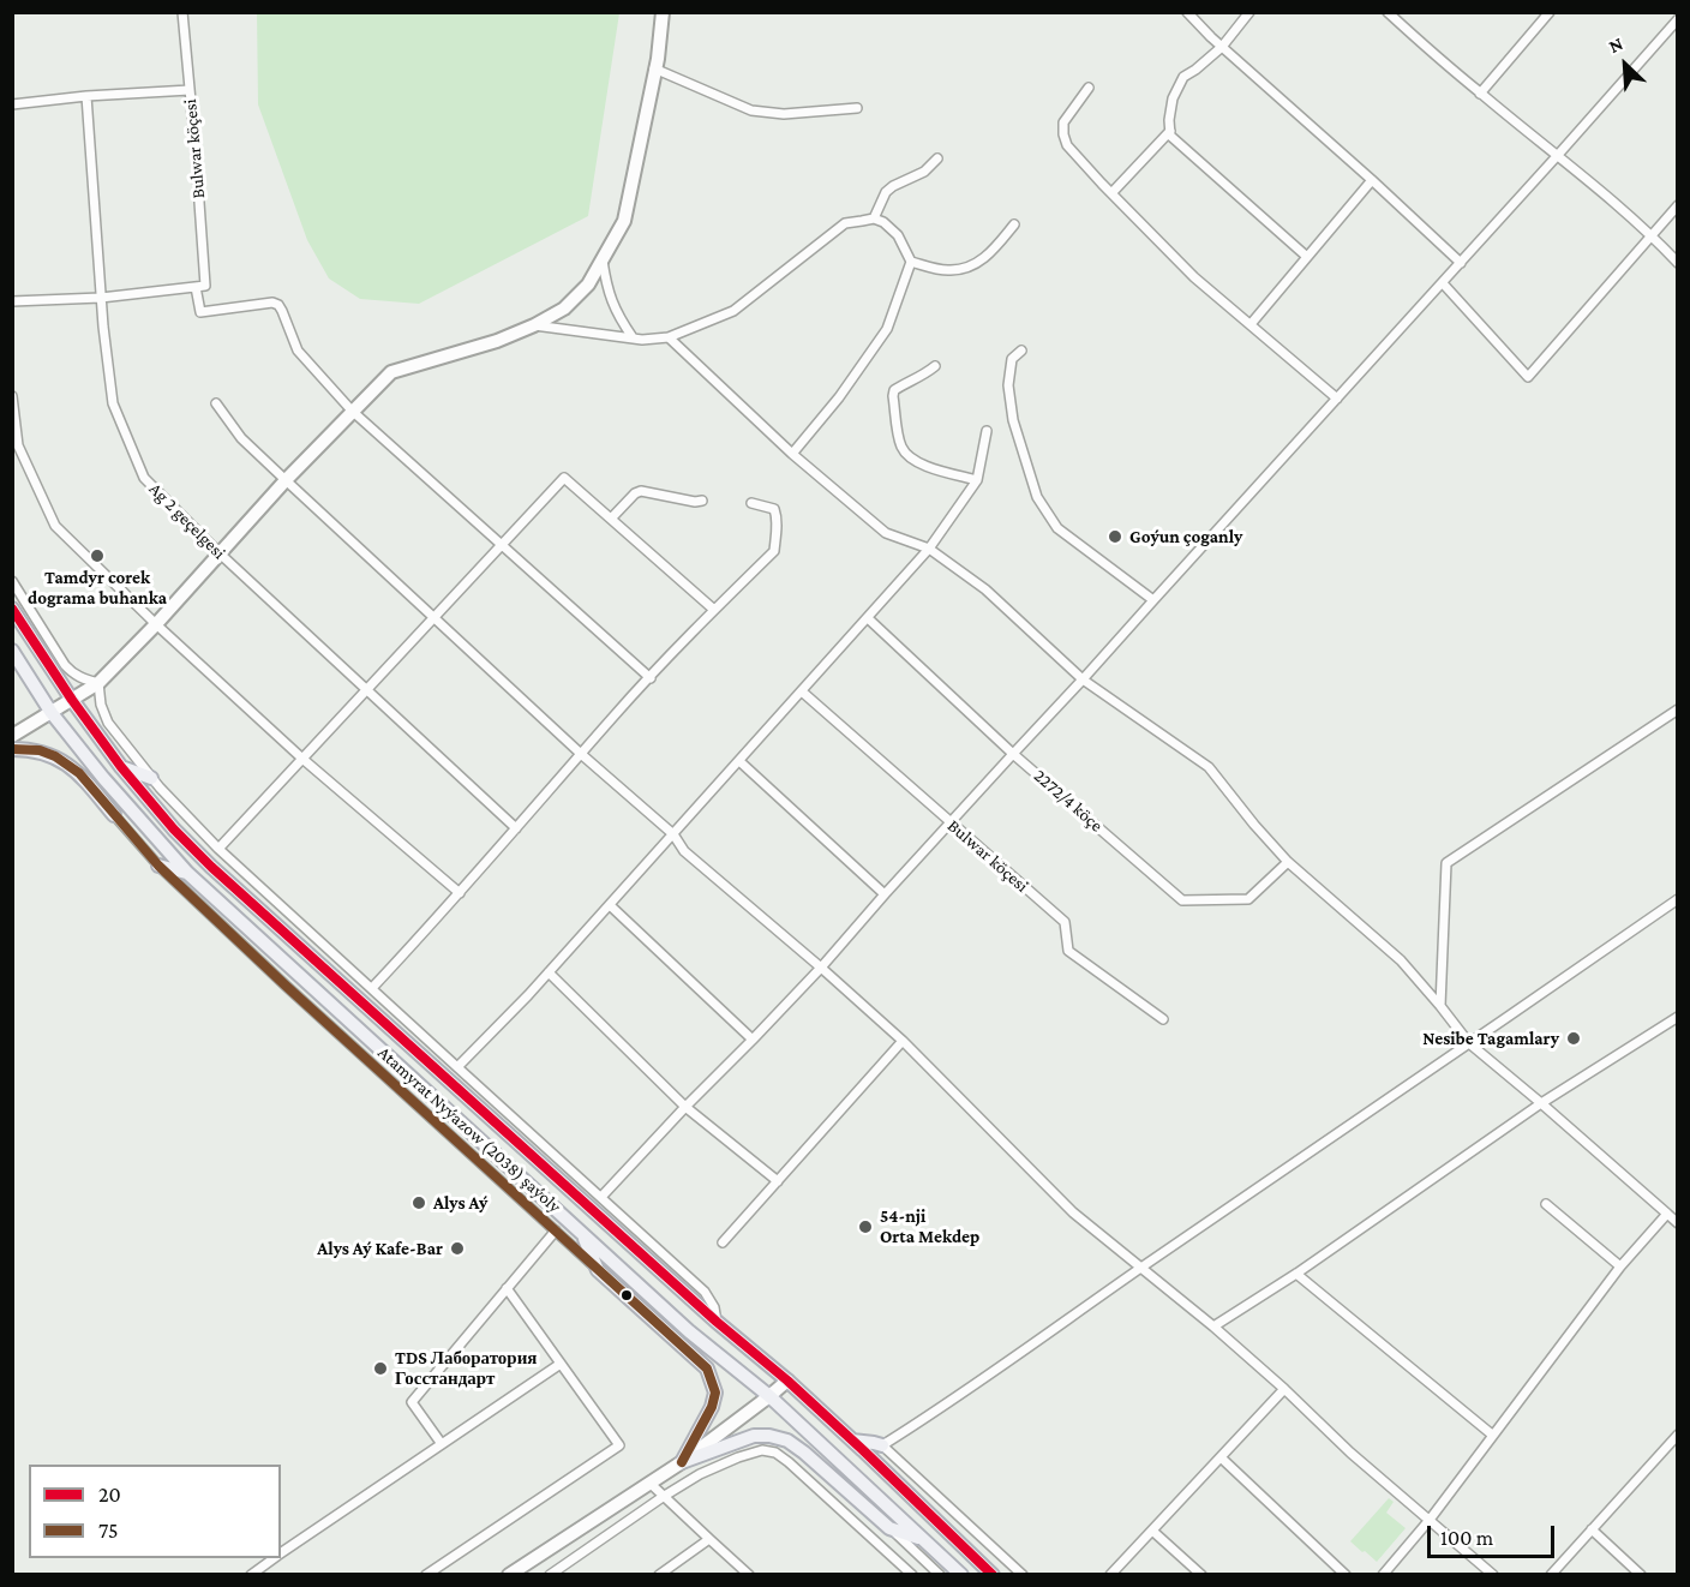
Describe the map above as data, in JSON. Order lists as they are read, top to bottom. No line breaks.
{"streets":{"main road":["Atamyrat Nyýazow (2038) şaýoly"],"street":["Bulwar köçesi","Ag 2 geçelgesi","2272/4 köçe"]},"places":["Goýun çoganly","Tamdyr corek dograma buhanka","Nesibe Tagamlary","Alys Aý","54-nji Orta Mekdep","Alys Aý Kafe-Bar","TDS Лаборатория Госстандарт"],"lines":["transit line 20","transit line 75"],"legend":["20","75"],"scale_bar":"100 m","north":"top left"}
